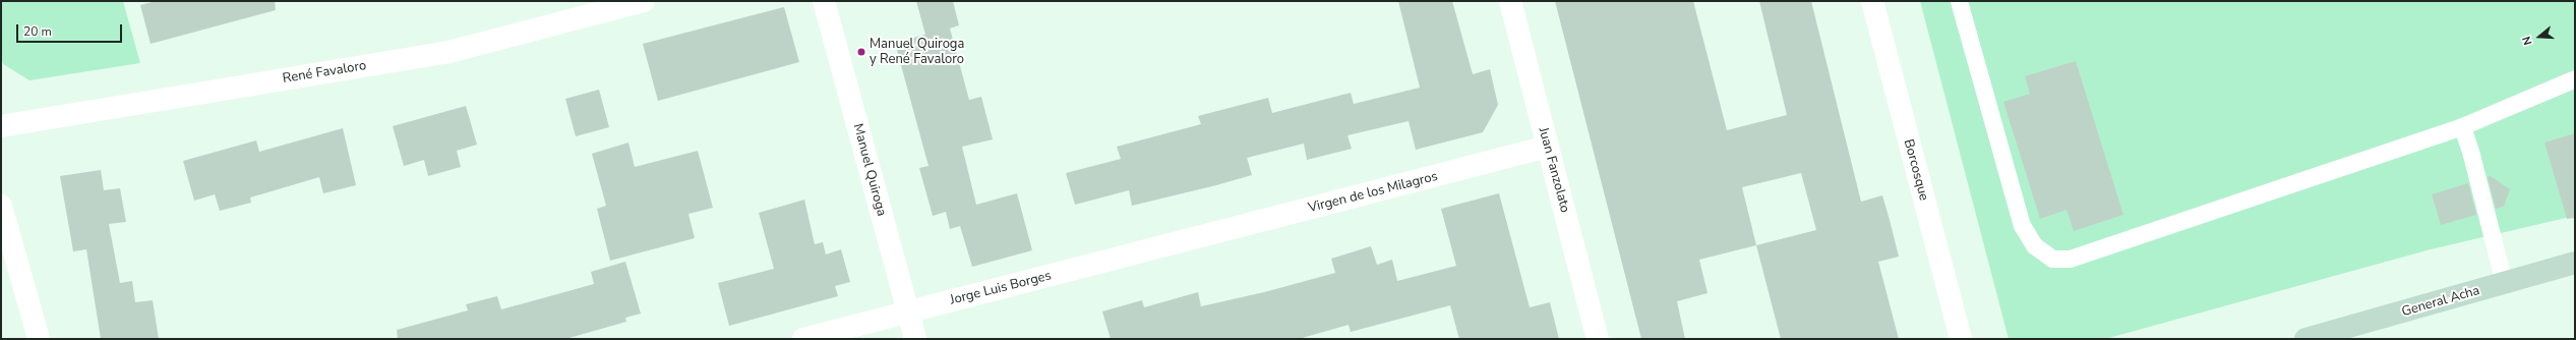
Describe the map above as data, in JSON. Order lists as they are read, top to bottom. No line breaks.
{"streets":{"main road":["General Acha"],"street":["René Favaloro","Manuel Quiroga","Juan Fanzolato","Borcosque","Virgen de los Milagros","Jorge Luis Borges"]},"crossings":[["Manuel Quiroga","Jorge Luis Borges"],["Juan Fanzolato","Virgen de los Milagros"],["Virgen de los Milagros","Jorge Luis Borges"]],"places":["Manuel Quiroga y René Favaloro"],"scale_bar":"20 m","north":"left"}
